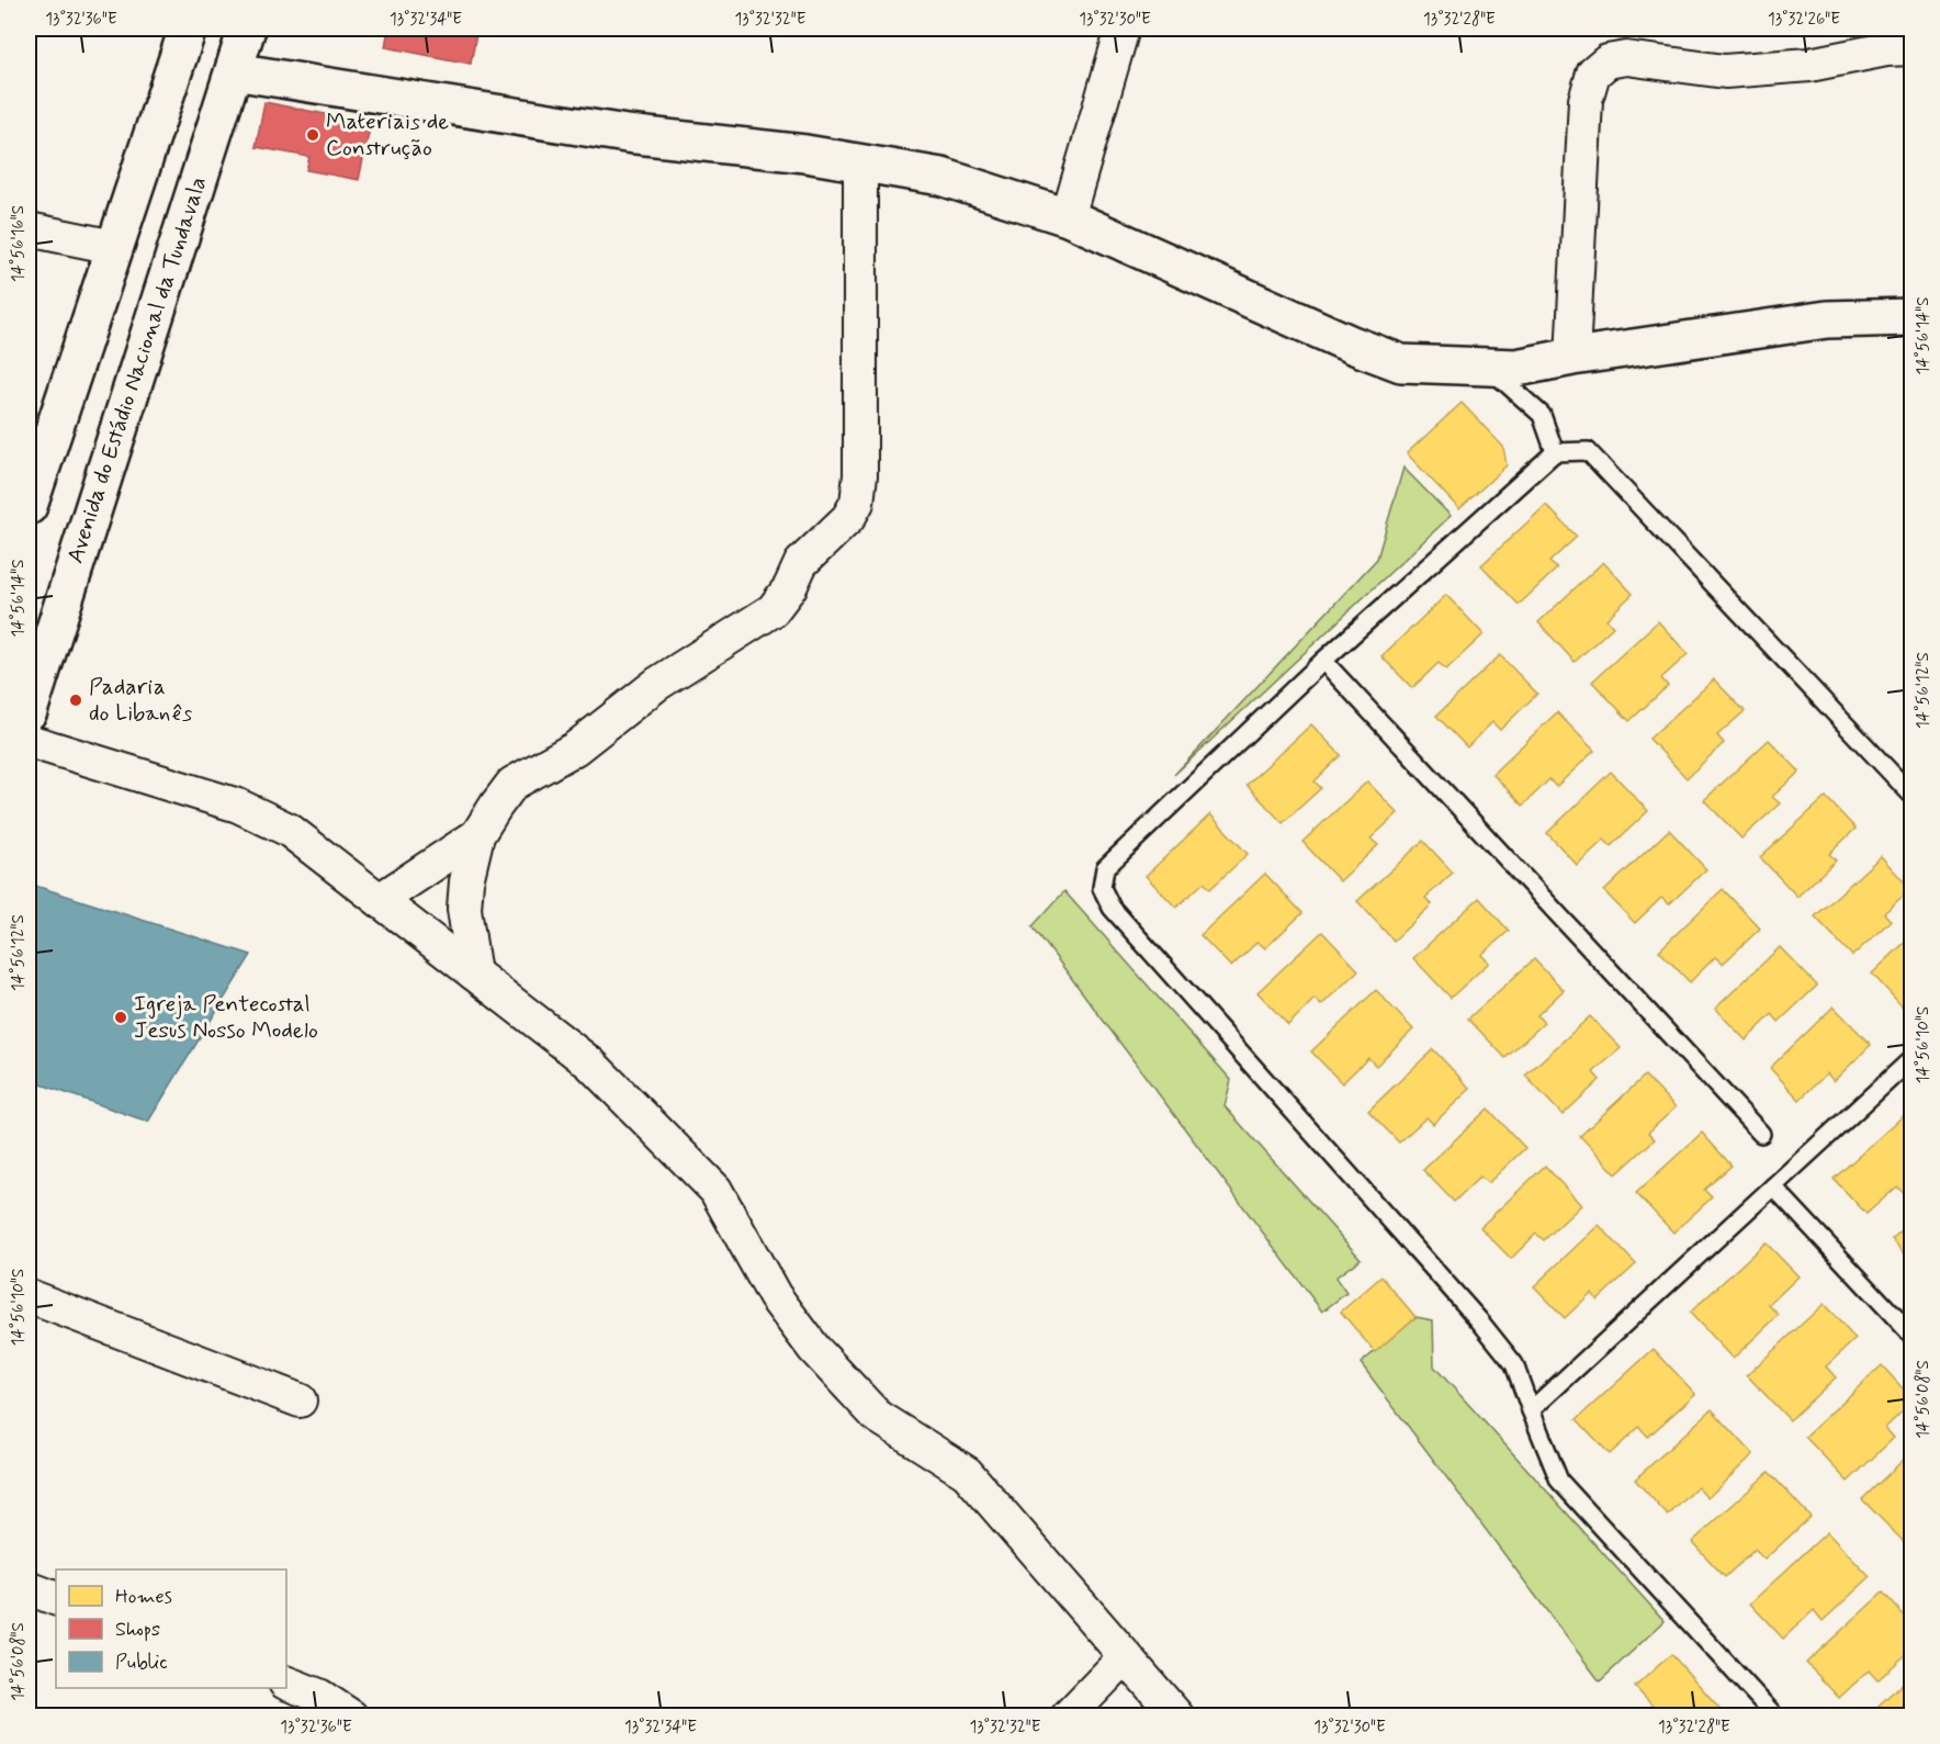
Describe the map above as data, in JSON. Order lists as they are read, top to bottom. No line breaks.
{"streets":{"street":["Avenida do Estádio Nacional da Tundavala"]},"places":["Materiais de Construção","Padaria do Libanês","Igreja Pentecostal Jesus Nosso Modelo"],"legend":["Homes","Shops","Public"],"coordinates":["13°32'36\"E","13°32'34\"E","13°32'32\"E","13°32'30\"E","13°32'28\"E","13°32'26\"E","14°56'16\"S","14°56'14\"S","14°56'12\"S","14°56'10\"S","14°56'08\"S"]}
